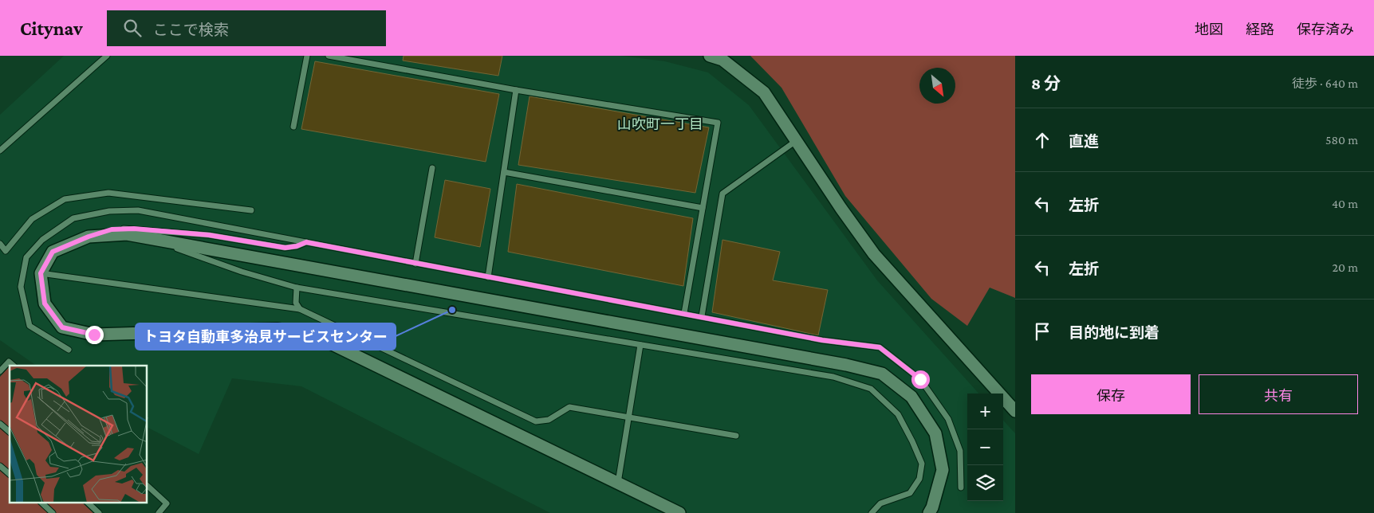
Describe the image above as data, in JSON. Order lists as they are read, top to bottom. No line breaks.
{"districts":["山吹町一丁目"],"places":["トヨタ自動車多治見サービスセンター"],"north":"bottom right","page":{"header":"Citynav","search":"ここで検索","nav":["地図","経路","保存済み"],"heading":["8 分","徒歩 · 640 m"],"list":[["直進","580 m"],["左折","40 m"],["左折","20 m"],"目的地に到着"],"buttons":["保存","共有"],"map_buttons":["+","−"]}}
